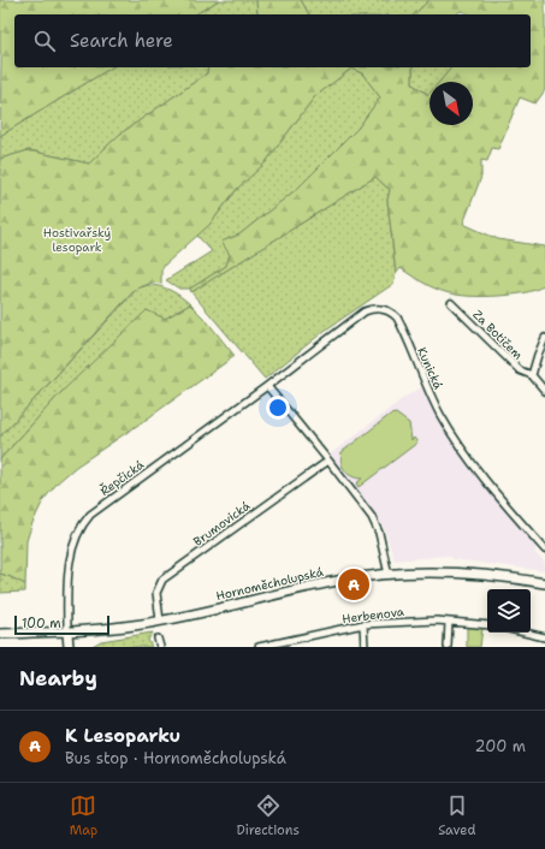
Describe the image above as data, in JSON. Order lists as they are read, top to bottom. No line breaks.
{"streets":{"street":["Za Botičem","Kunická","Řepčická","Brumovická","Hornoměcholupská","Herbenova"]},"crossings":[["Kunická","Řepčická"],["Řepčická","Hornoměcholupská"],["Brumovická","Hornoměcholupská"]],"parks":["Hostivařský lesopark"],"scale_bar":"100 m","north":"bottom right","page":{"search":"Search here","pins":"A","scale":"100 m","heading":"Nearby","list":[{"mark":"A","name":"K Lesoparku","note":"Bus stop · Hornoměcholupská","value":"200 m"}],"nav":["Map","Directions","Saved"]}}
